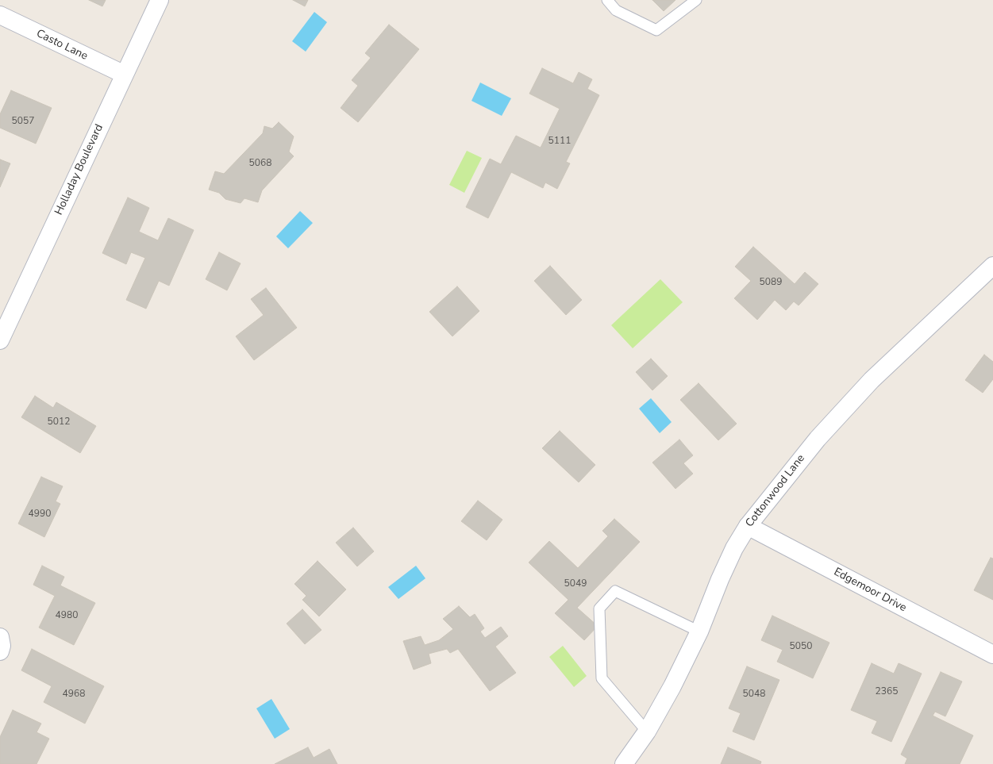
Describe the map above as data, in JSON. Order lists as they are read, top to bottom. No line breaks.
{"streets":{"street":["Casto Lane","Holladay Boulevard","Cottonwood Lane","Edgemoor Drive"]},"crossings":[["Casto Lane","Holladay Boulevard"],["Cottonwood Lane","Edgemoor Drive"]],"house_numbers":["5057","5111","5068","5089","5012","4990","5049","4980","5050","2365","4968","5048"]}
